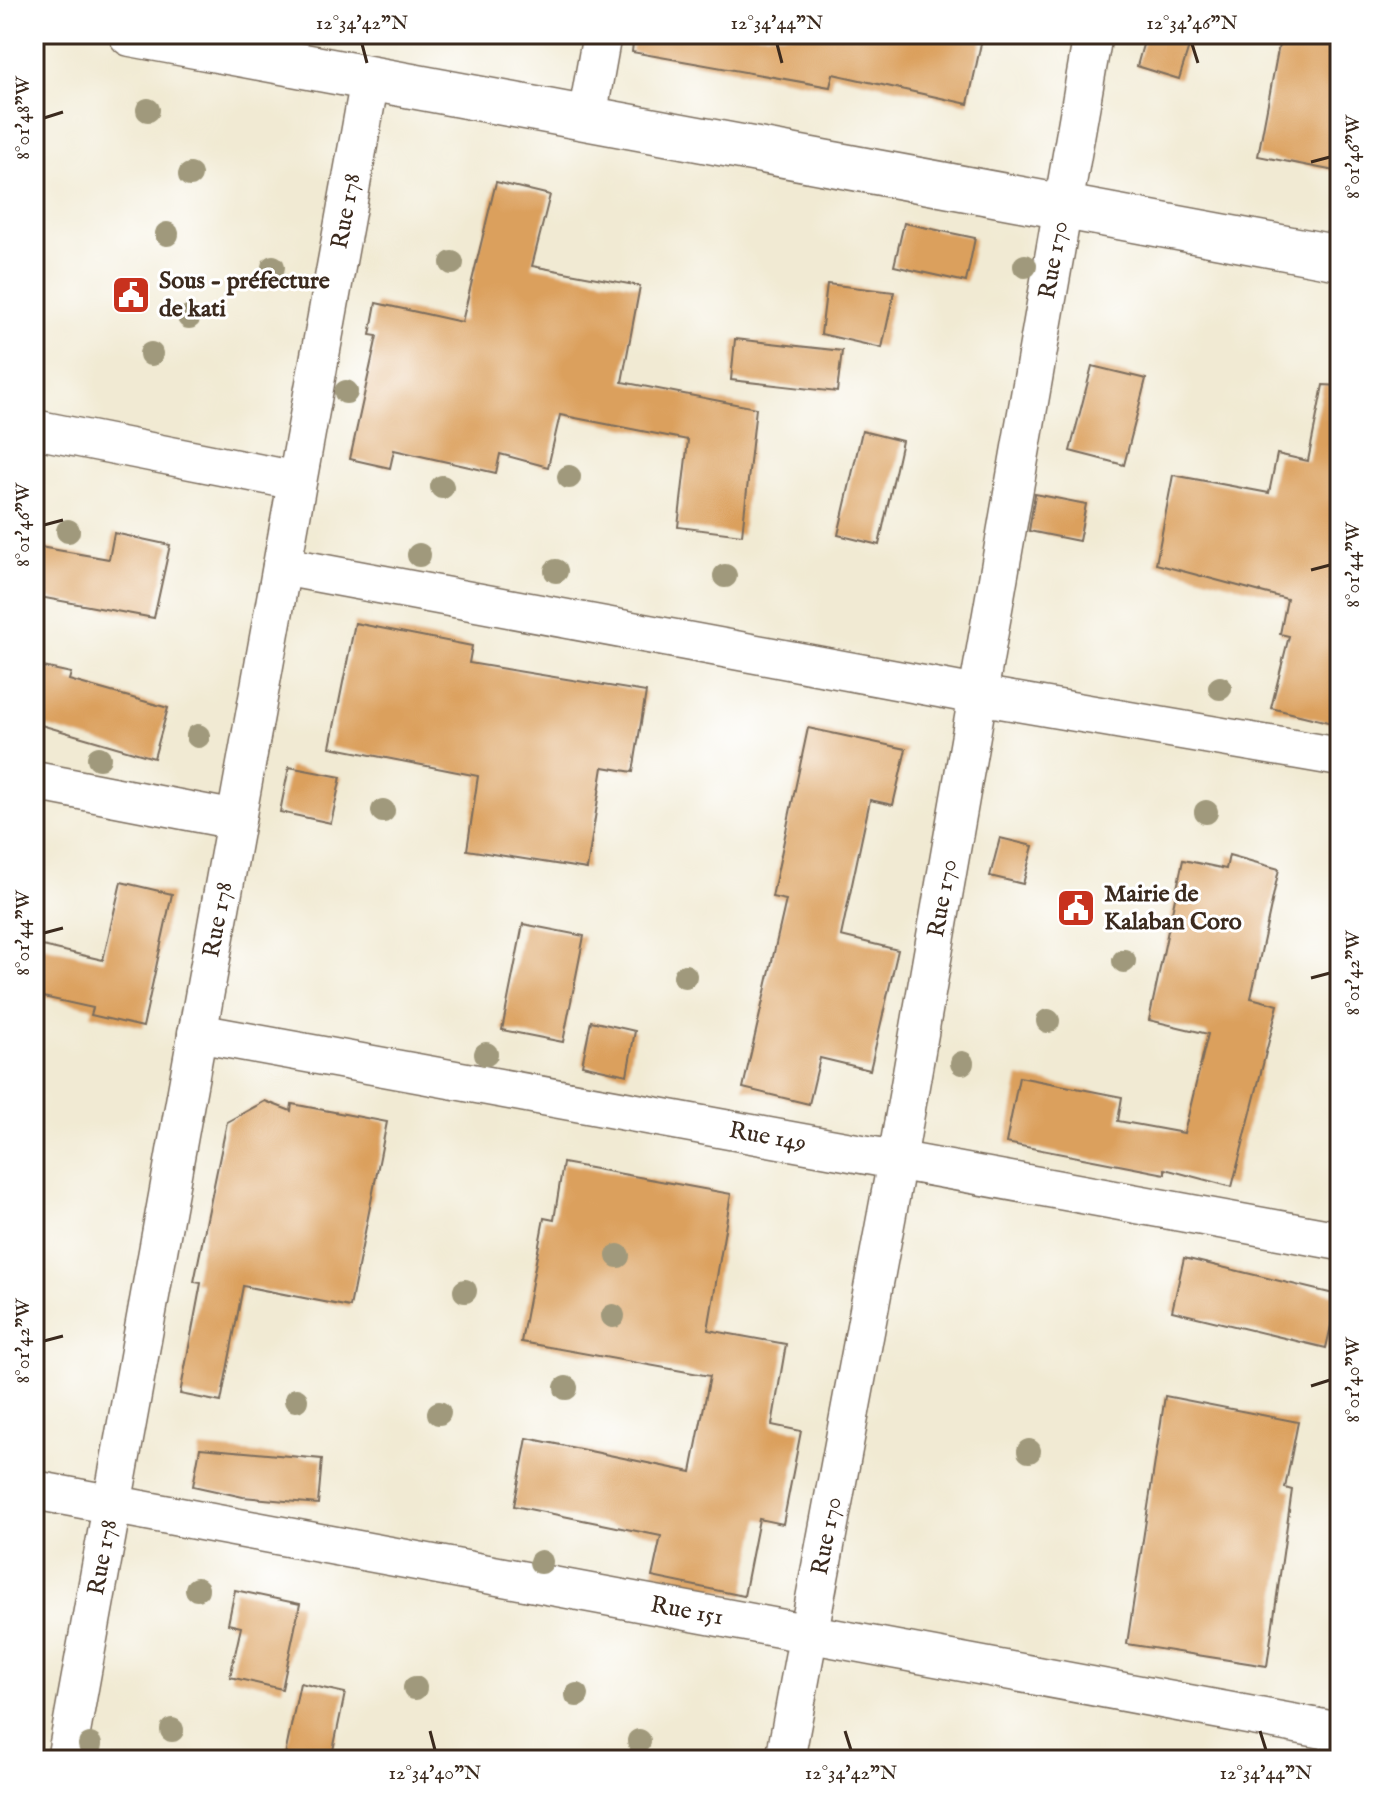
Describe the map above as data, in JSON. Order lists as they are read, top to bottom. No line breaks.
{"streets":{"street":["Rue 178","Rue 170","Rue 149","Rue 151"]},"crossings":[["Rue 178","Rue 149"],["Rue 178","Rue 151"],["Rue 170","Rue 149"],["Rue 170","Rue 151"]],"places":{"public building":["Sous - préfecture de kati","Mairie de Kalaban Coro"]},"coordinates":["12°34'42\"N","12°34'44\"N","12°34'46\"N","8°01'48\"W","8°01'46\"W","8°01'44\"W","8°01'42\"W","8°01'40\"W","12°34'40\"N"]}
